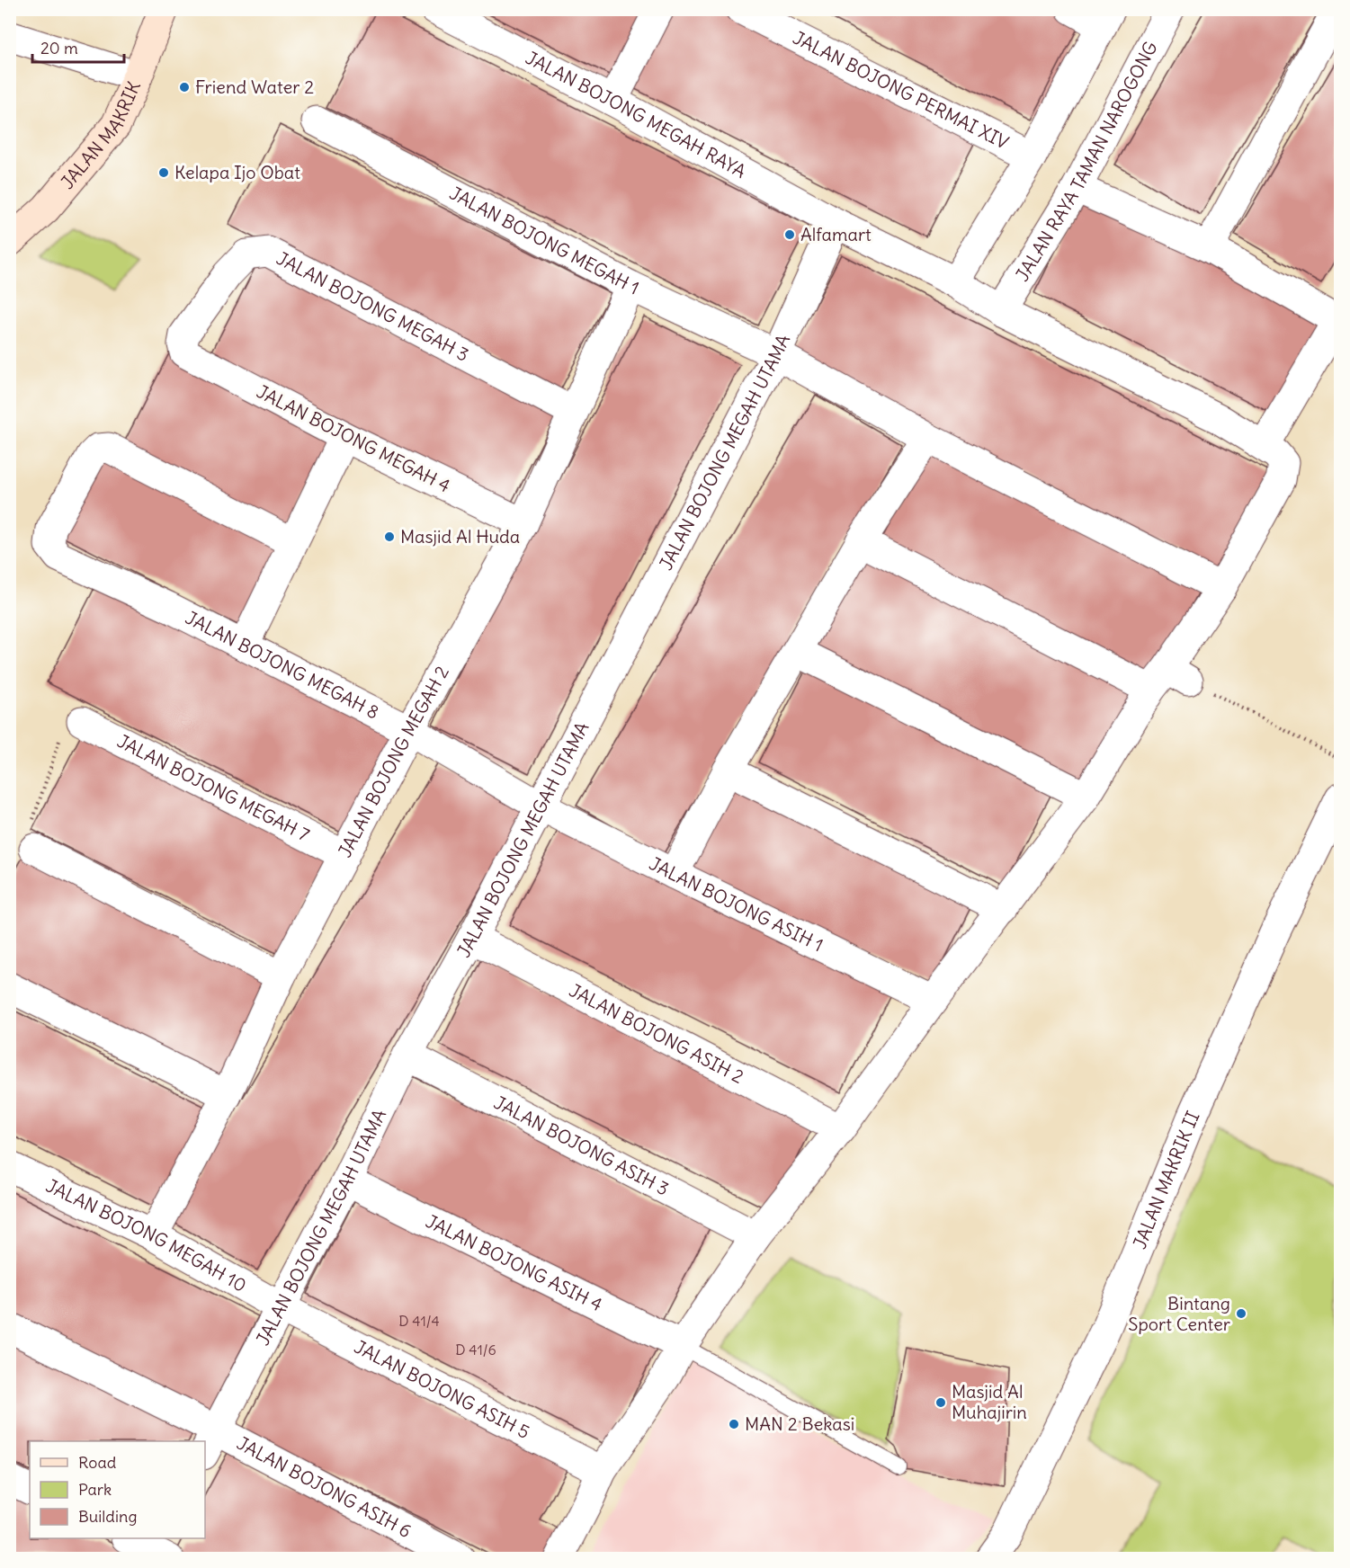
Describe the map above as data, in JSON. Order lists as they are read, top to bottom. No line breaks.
{"streets":{"street":["JALAN BOJONG PERMAI XIV","JALAN BOJONG MEGAH RAYA","JALAN MAKRIK","JALAN RAYA TAMAN NAROGONG","JALAN BOJONG MEGAH 1","JALAN BOJONG MEGAH 3","JALAN BOJONG MEGAH 4","JALAN BOJONG MEGAH UTAMA","JALAN BOJONG MEGAH 8","JALAN BOJONG MEGAH 2","JALAN BOJONG MEGAH 7","JALAN BOJONG ASIH 1","JALAN BOJONG ASIH 2","JALAN BOJONG ASIH 3","JALAN MAKRIK II","JALAN BOJONG MEGAH 10","JALAN BOJONG ASIH 4","JALAN BOJONG ASIH 5","JALAN BOJONG ASIH 6"]},"crossings":[["JALAN BOJONG MEGAH RAYA","JALAN RAYA TAMAN NAROGONG"],["JALAN BOJONG MEGAH RAYA","JALAN BOJONG MEGAH 1"],["JALAN BOJONG MEGAH RAYA","JALAN BOJONG MEGAH UTAMA"],["JALAN BOJONG MEGAH 1","JALAN BOJONG MEGAH UTAMA"],["JALAN BOJONG MEGAH 1","JALAN BOJONG MEGAH 2"],["JALAN BOJONG MEGAH 3","JALAN BOJONG MEGAH 4"],["JALAN BOJONG MEGAH 3","JALAN BOJONG MEGAH 2"],["JALAN BOJONG MEGAH 4","JALAN BOJONG MEGAH 2"],["JALAN BOJONG MEGAH UTAMA","JALAN BOJONG MEGAH 8"],["JALAN BOJONG MEGAH UTAMA","JALAN BOJONG ASIH 1"],["JALAN BOJONG MEGAH UTAMA","JALAN BOJONG ASIH 2"],["JALAN BOJONG MEGAH UTAMA","JALAN BOJONG ASIH 3"],["JALAN BOJONG MEGAH UTAMA","JALAN BOJONG MEGAH 10"],["JALAN BOJONG MEGAH UTAMA","JALAN BOJONG ASIH 4"],["JALAN BOJONG MEGAH UTAMA","JALAN BOJONG ASIH 5"],["JALAN BOJONG MEGAH UTAMA","JALAN BOJONG ASIH 6"],["JALAN BOJONG MEGAH 8","JALAN BOJONG MEGAH 2"],["JALAN BOJONG MEGAH 8","JALAN BOJONG ASIH 1"],["JALAN BOJONG MEGAH 2","JALAN BOJONG MEGAH 7"],["JALAN BOJONG MEGAH 2","JALAN BOJONG MEGAH 10"],["JALAN BOJONG MEGAH 10","JALAN BOJONG ASIH 5"]],"places":["Friend Water 2","Kelapa Ijo Obat","Alfamart","Masjid Al Huda","Bintang Sport Center","Masjid Al Muhajirin","MAN 2 Bekasi"],"house_numbers":["D 41/4","D 41/6"],"legend":["Road","Park","Building"],"scale_bar":"20 m"}
